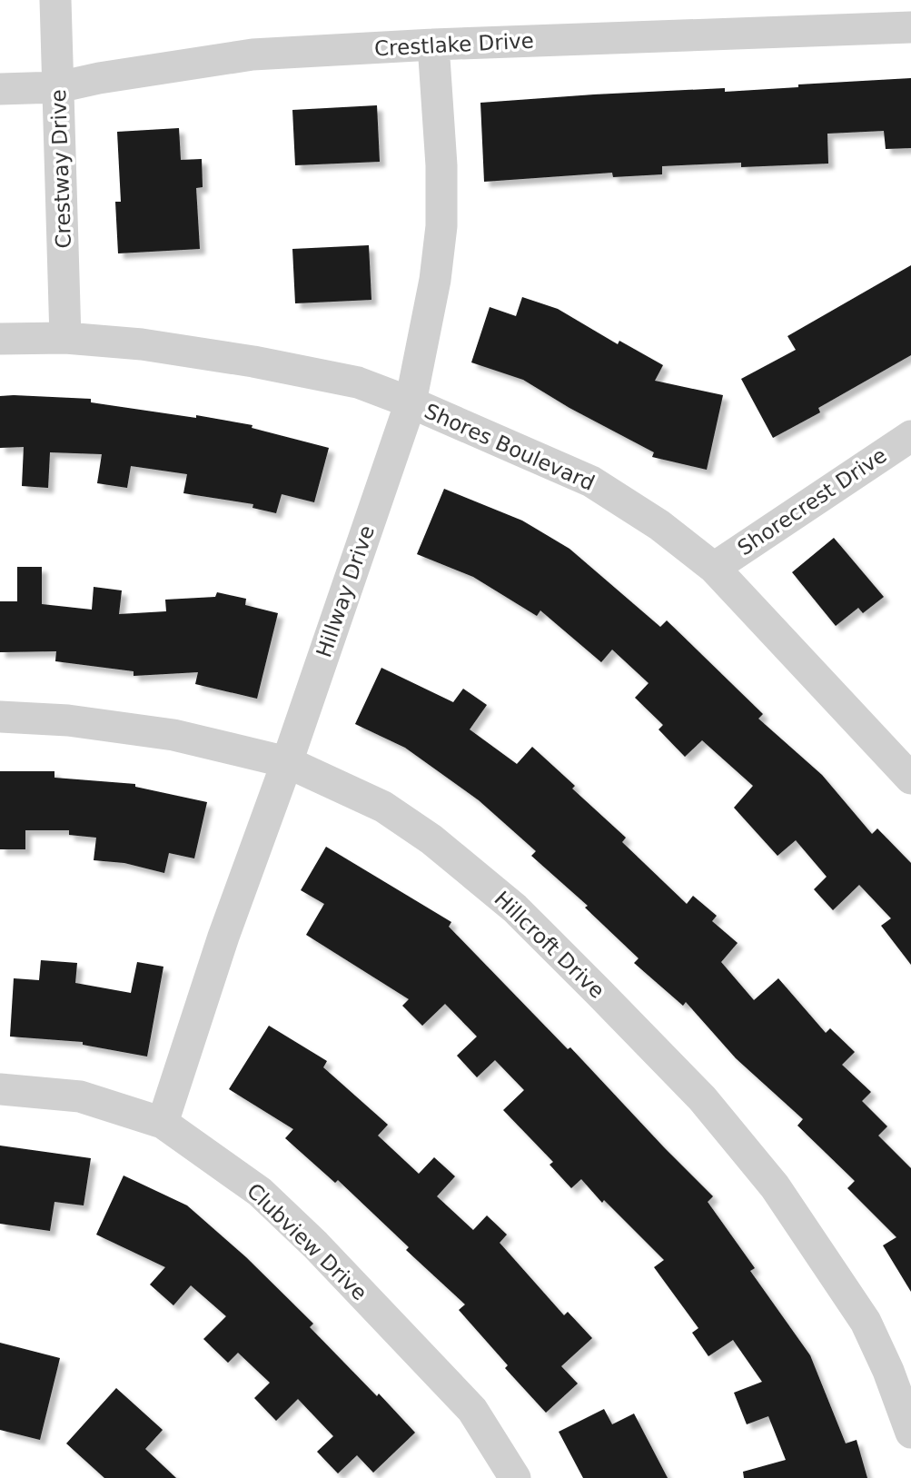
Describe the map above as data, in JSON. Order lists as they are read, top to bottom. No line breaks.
{"streets":{"street":["Crestlake Drive","Crestway Drive","Shores Boulevard","Shorecrest Drive","Hillway Drive","Hillcroft Drive","Clubview Drive"]},"crossings":[["Crestlake Drive","Crestway Drive"],["Crestlake Drive","Hillway Drive"],["Crestway Drive","Shores Boulevard"],["Shores Boulevard","Shorecrest Drive"],["Shores Boulevard","Hillway Drive"],["Hillway Drive","Hillcroft Drive"],["Hillway Drive","Clubview Drive"]]}
